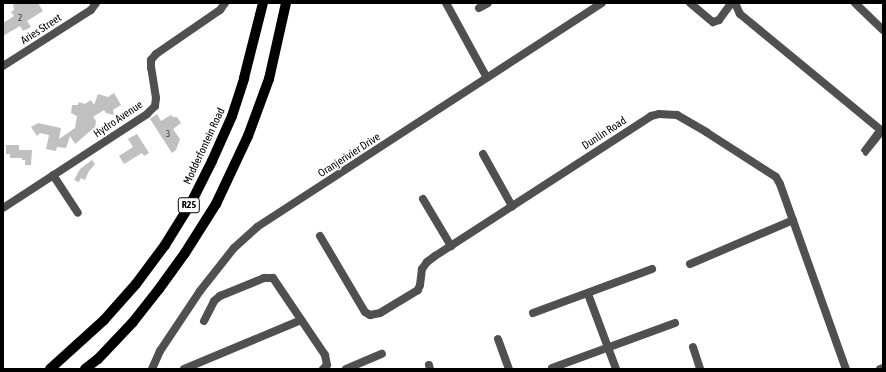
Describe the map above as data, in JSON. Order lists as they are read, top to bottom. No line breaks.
{"streets":{"main road":["Modderfontein Road","R25"],"street":["Aries Street","Hydro Avenue","Dunlin Road","Oranjerivier Drive"]},"house_numbers":["2","3"]}
